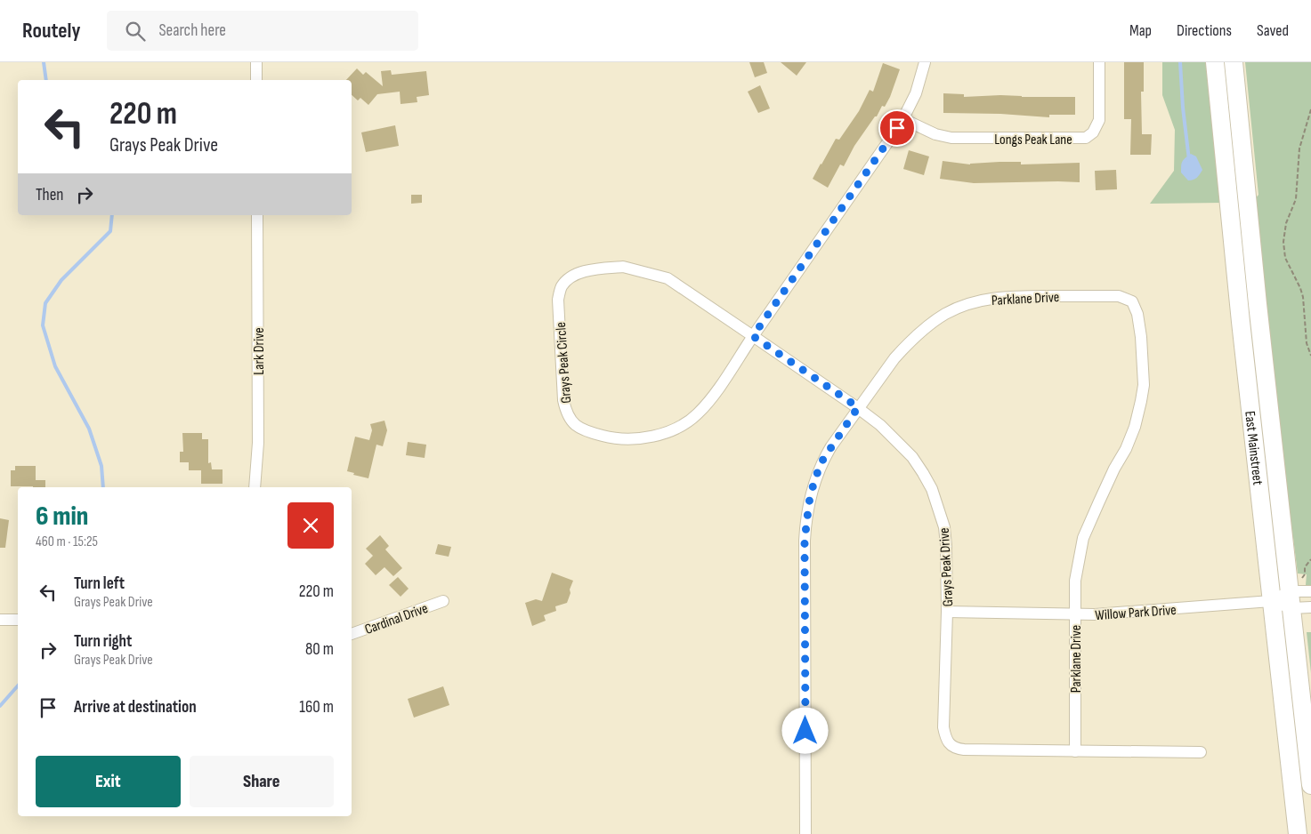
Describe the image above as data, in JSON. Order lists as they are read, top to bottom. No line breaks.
{"streets":{"main road":["East Mainstreet"],"street":["Longs Peak Lane","Parklane Drive","Lark Drive","Grays Peak Circle","Grays Peak Drive","Willow Park Drive","Cardinal Drive"]},"crossings":[["Parklane Drive","Grays Peak Drive"],["Parklane Drive","Willow Park Drive"],["Grays Peak Circle","Grays Peak Drive"],["East Mainstreet","Willow Park Drive"],["Grays Peak Drive","Willow Park Drive"]],"page":{"header":"Routely","search":"Search here","nav":["Map","Directions","Saved"],"turn":["220 m","Grays Peak Drive"],"then":"Then","heading":["6 min","460 m · 15:25"],"list":[{"name":"Turn left","note":"Grays Peak Drive","value":"220 m"},{"name":"Turn right","note":"Grays Peak Drive","value":"80 m"},{"name":"Arrive at destination","value":"160 m"}],"buttons":["Exit","Share"]}}
